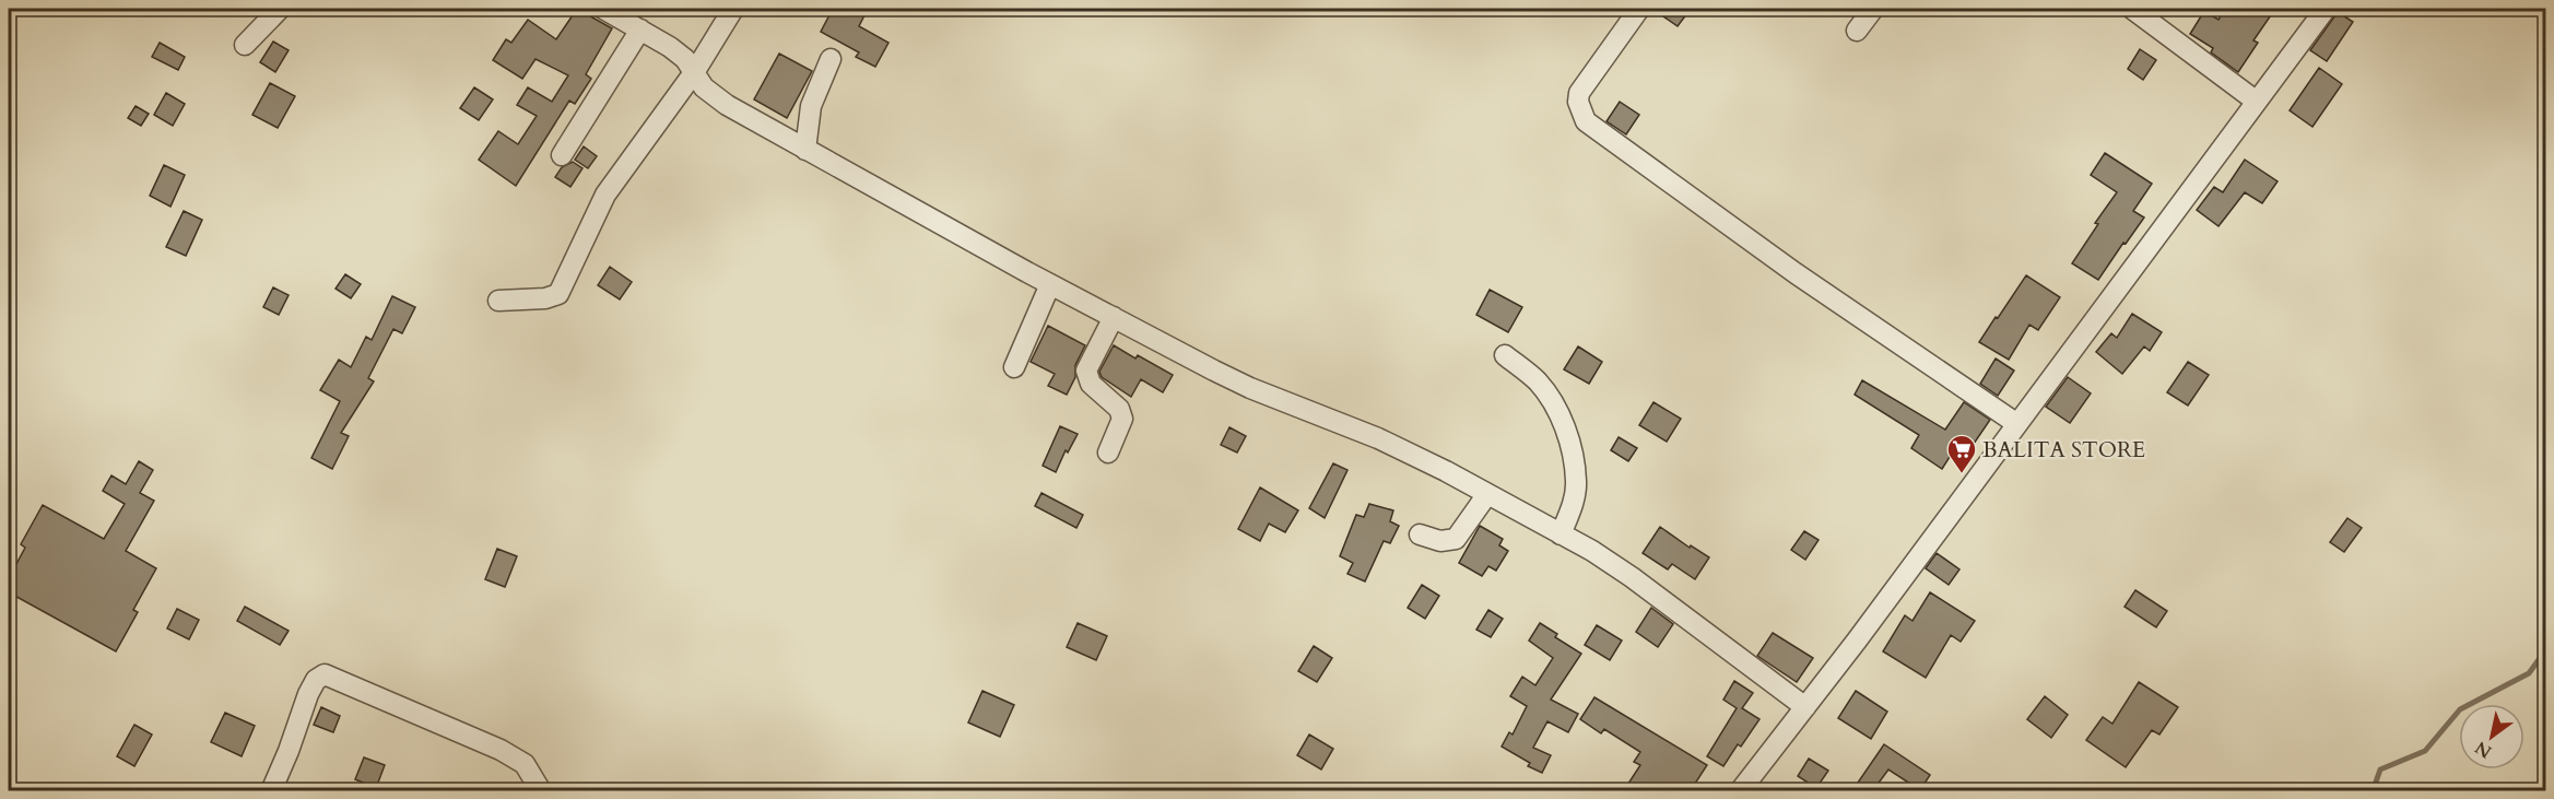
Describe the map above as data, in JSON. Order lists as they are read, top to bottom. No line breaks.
{"places":{"supermarket":["BALITA STORE"]},"north":"bottom left"}
